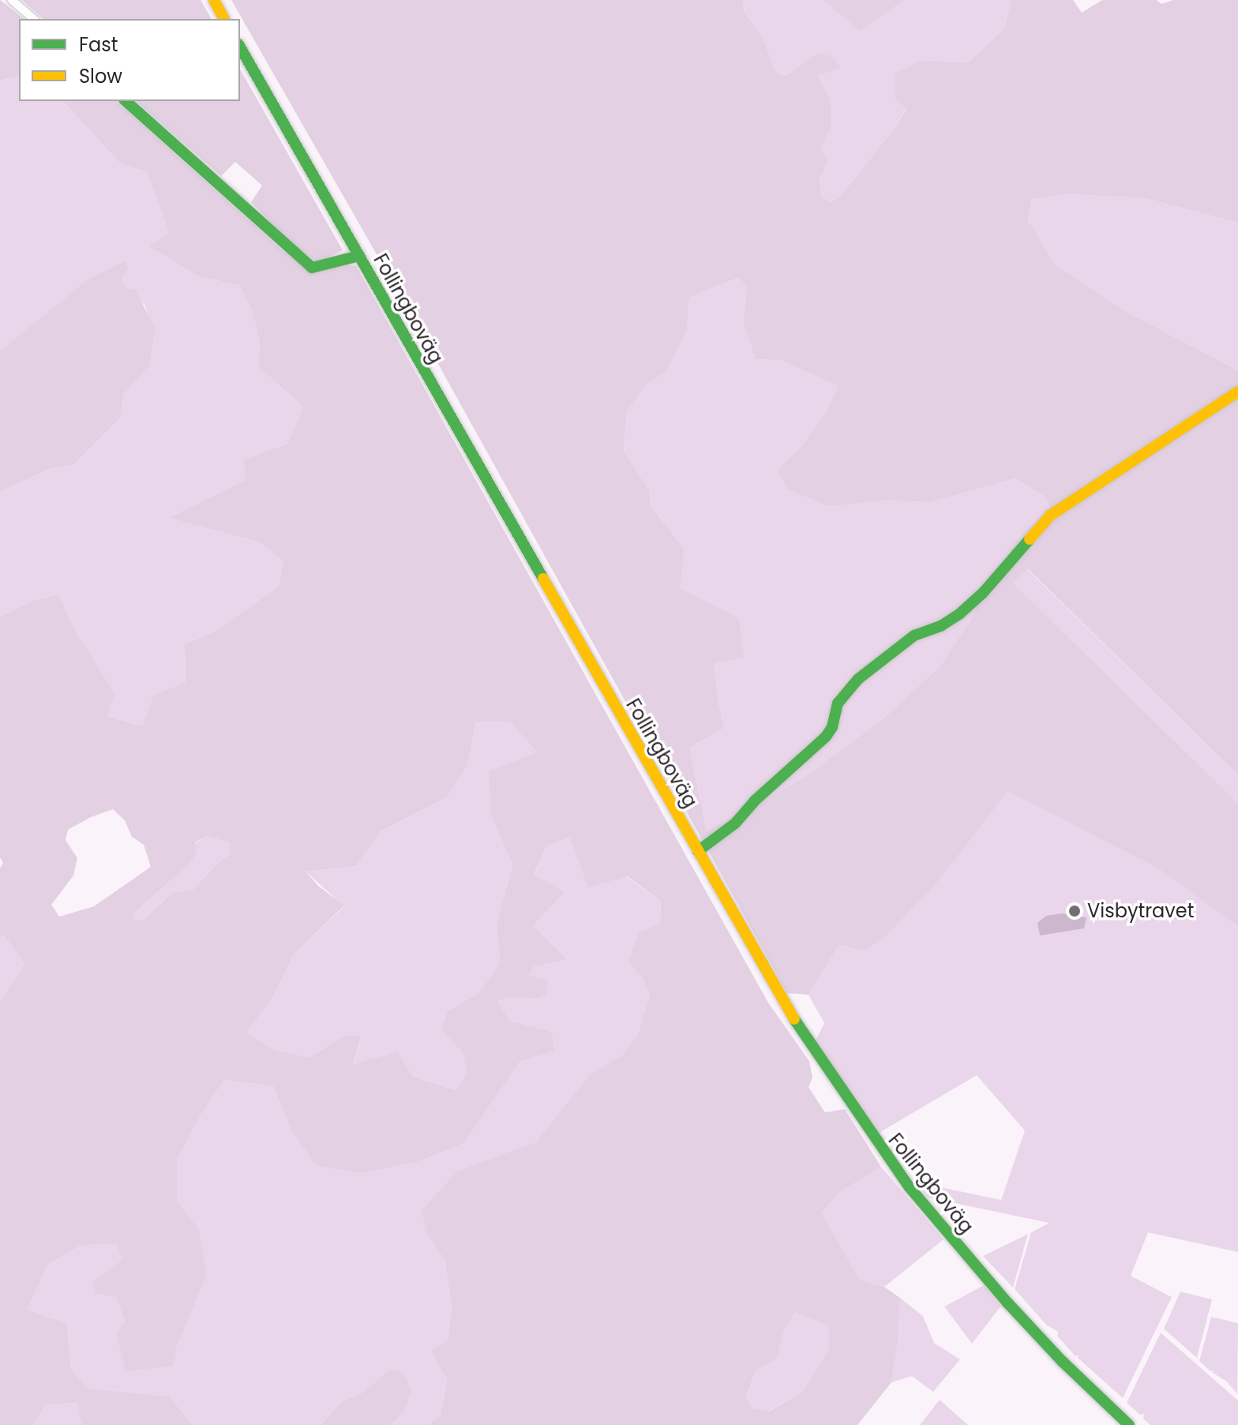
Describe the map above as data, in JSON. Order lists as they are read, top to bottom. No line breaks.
{"streets":{"main road":["Follingboväg"]},"places":["Visbytravet"],"legend":["Fast","Slow"]}
